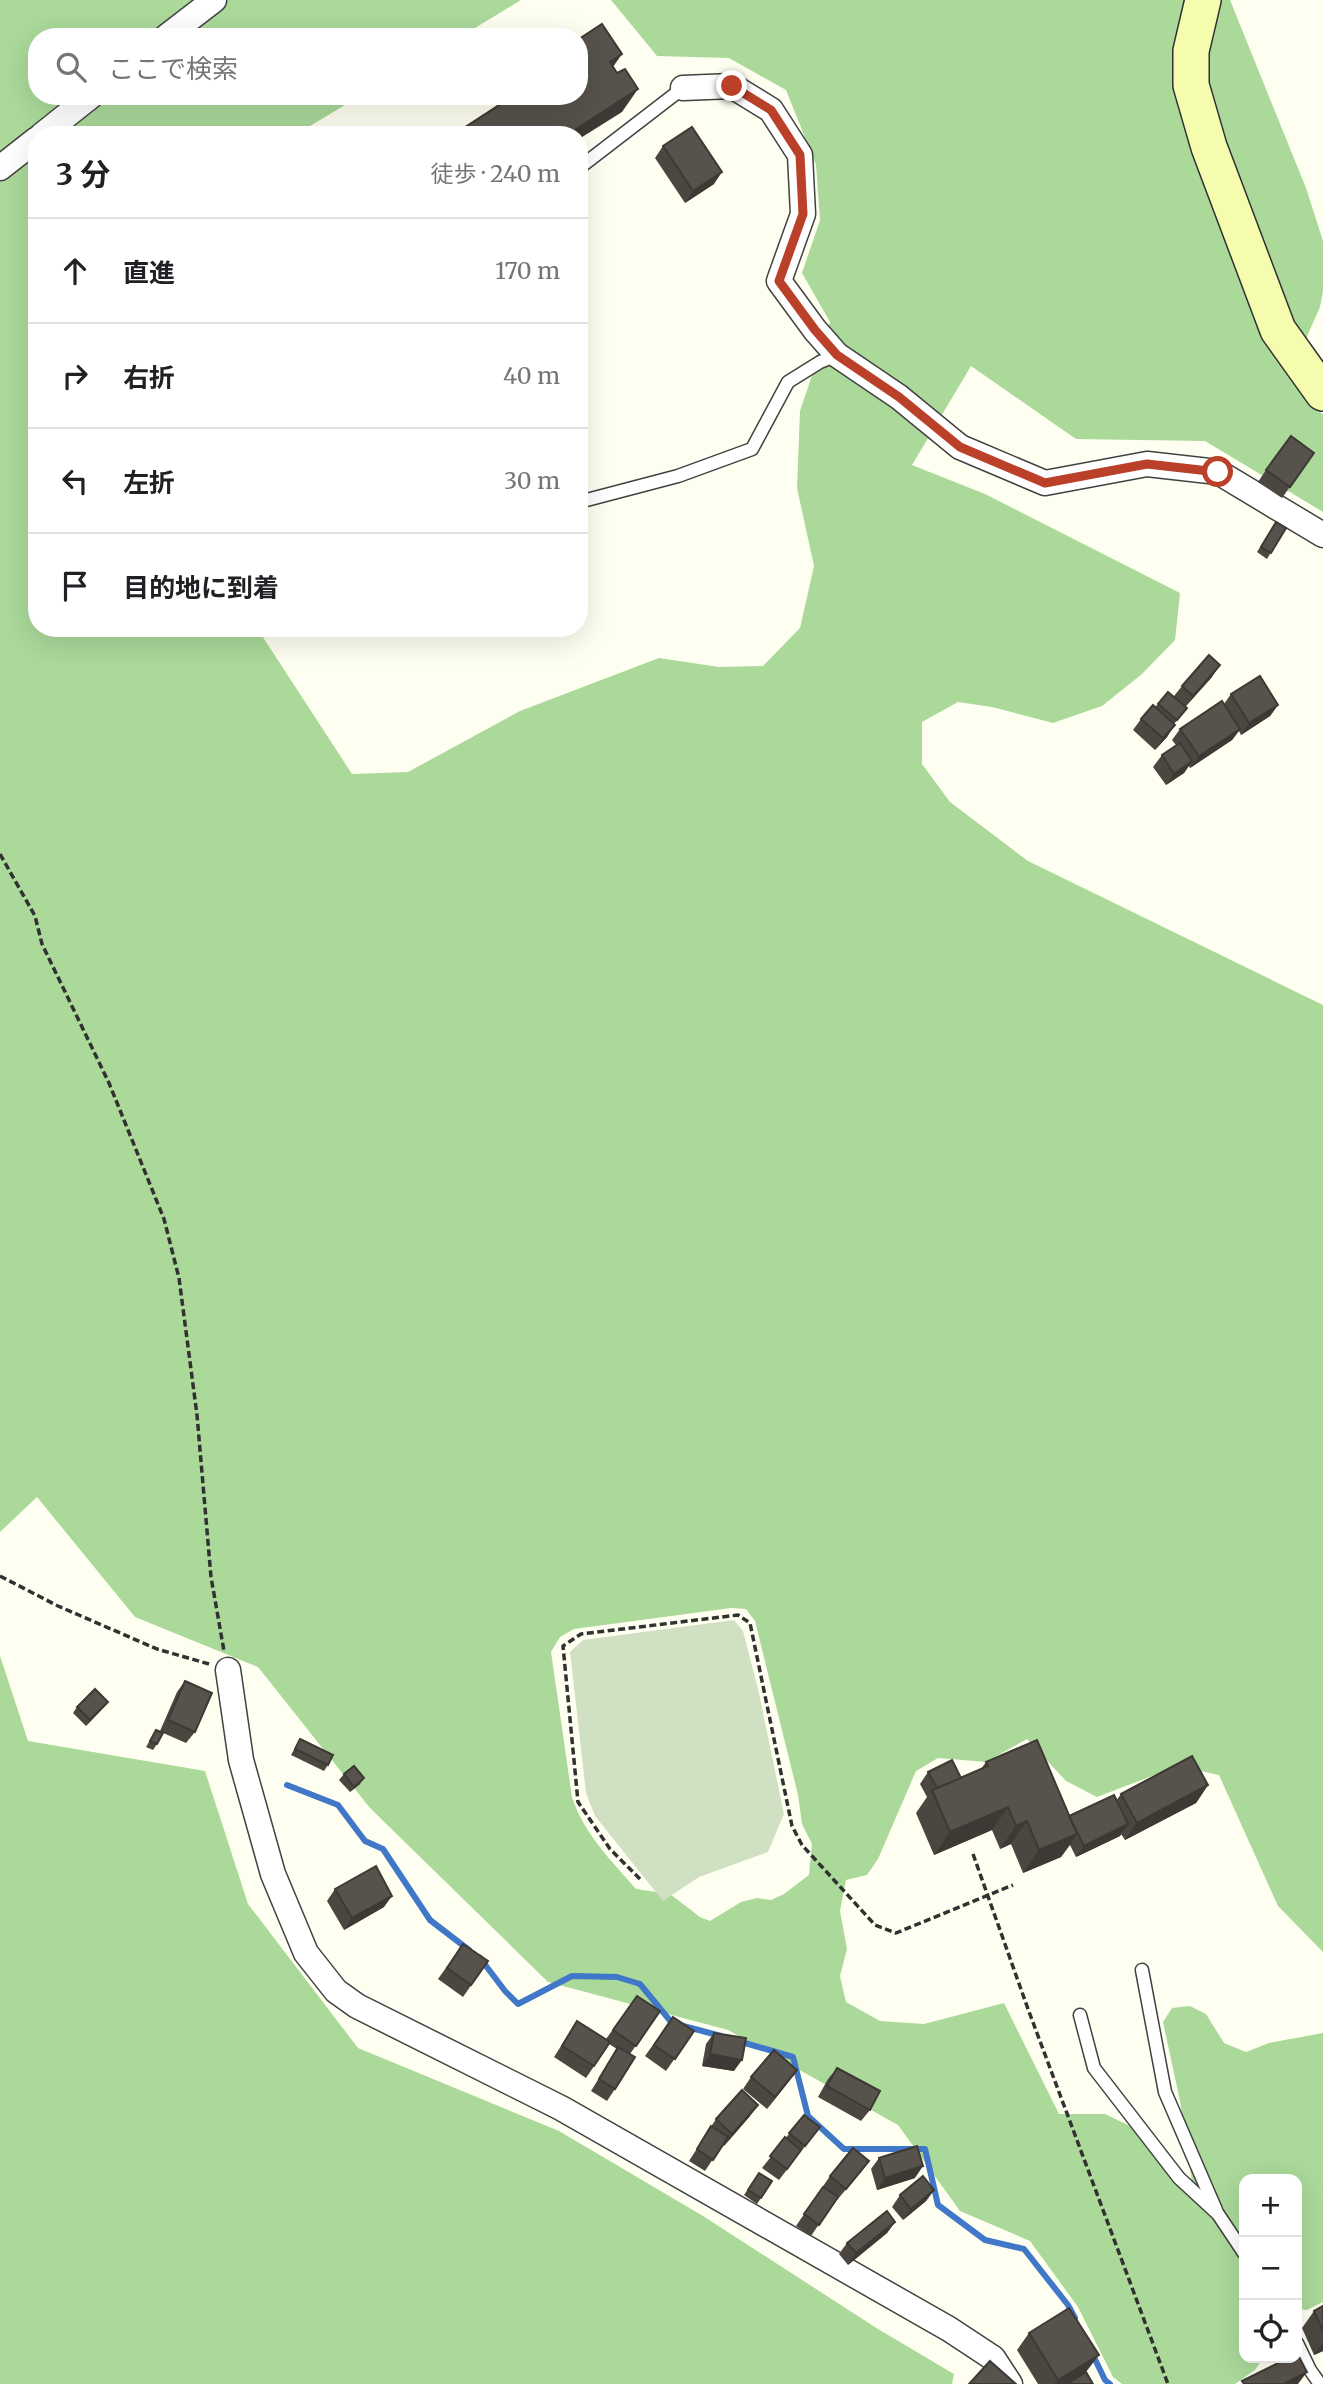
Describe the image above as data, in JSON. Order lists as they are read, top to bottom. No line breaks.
{"page":{"search":"ここで検索","heading":["3 分","徒歩 · 240 m"],"list":[["直進","170 m"],["右折","40 m"],["左折","30 m"],"目的地に到着"],"map_buttons":["+","−"]}}
